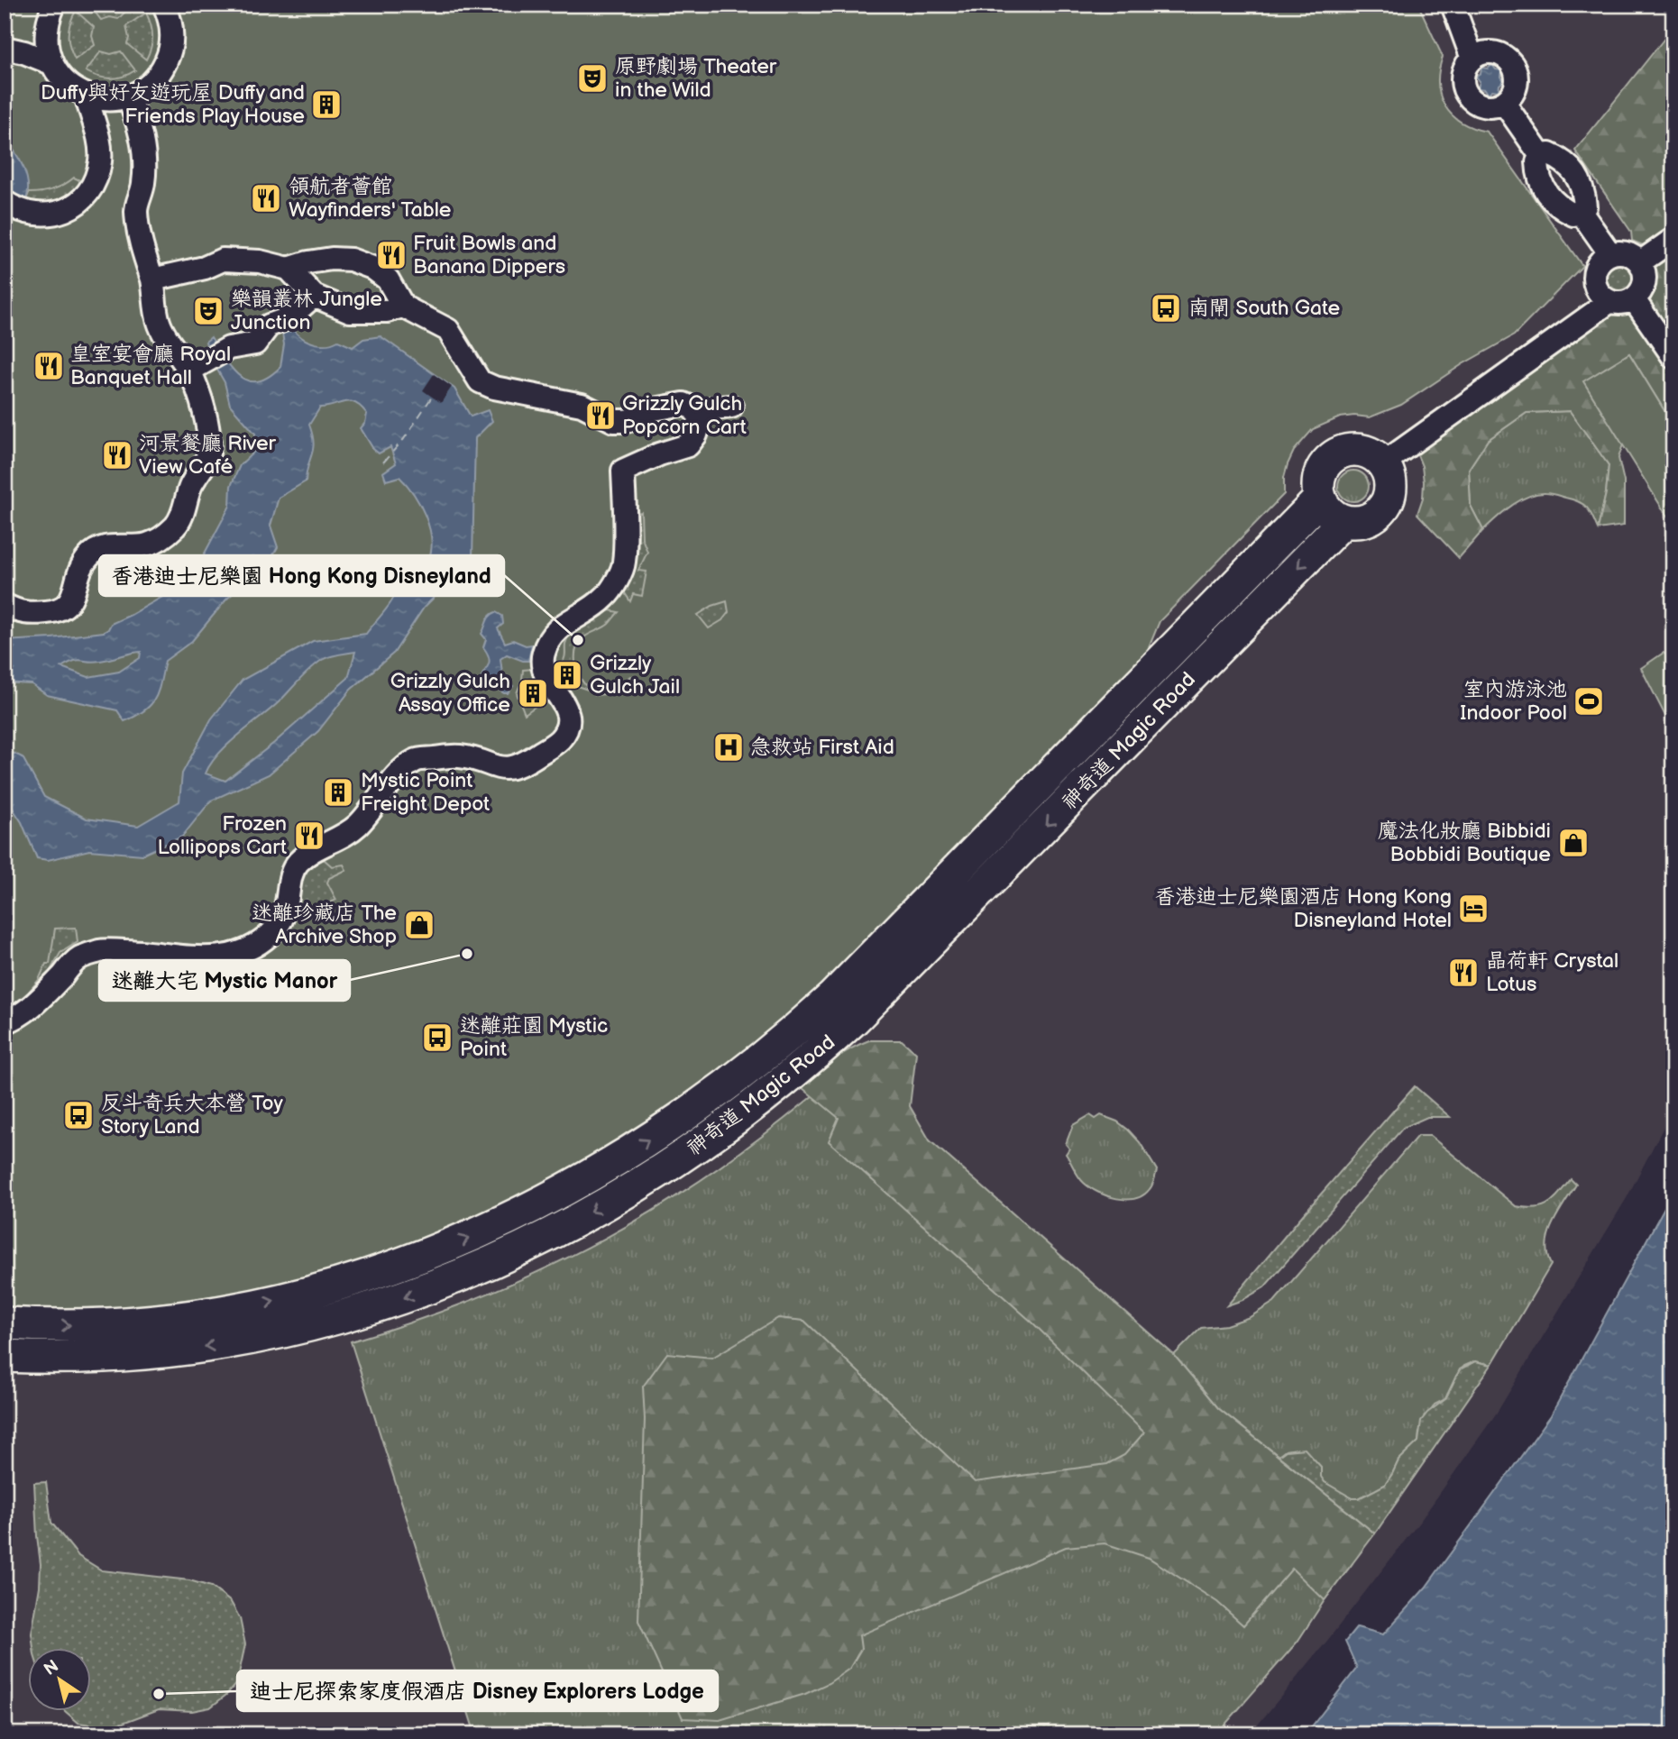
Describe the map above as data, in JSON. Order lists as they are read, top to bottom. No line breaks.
{"streets":{"street":["神奇道 Magic Road"]},"places":{"theatre":["原野劇場 Theater in the Wild","樂韻叢林 Jungle Junction"],"building":["Duffy與好友遊玩屋 Duffy and Friends Play House","Grizzly Gulch Jail","Grizzly Gulch Assay Office","Mystic Point Freight Depot"],"restaurant":["領航者薈館 Wayfinders' Table","Fruit Bowls and Banana Dippers","皇室宴會廳 Royal Banquet Hall","Grizzly Gulch Popcorn Cart","河景餐廳 River View Café","Frozen Lollipops Cart","晶荷軒 Crystal Lotus"],"bus stop":["南閘 South Gate","迷離莊園 Mystic Point","反斗奇兵大本營 Toy Story Land"],"other":["香港迪士尼樂園 Hong Kong Disneyland","迷離大宅 Mystic Manor","迪士尼探索家度假酒店 Disney Explorers Lodge"],"sports":["室內游泳池 Indoor Pool"],"hospital":["急救站 First Aid"],"shop":["魔法化妝廳 Bibbidi Bobbidi Boutique","迷離珍藏店 The Archive Shop"],"hotel":["香港迪士尼樂園酒店 Hong Kong Disneyland Hotel"]},"north":"top left"}
